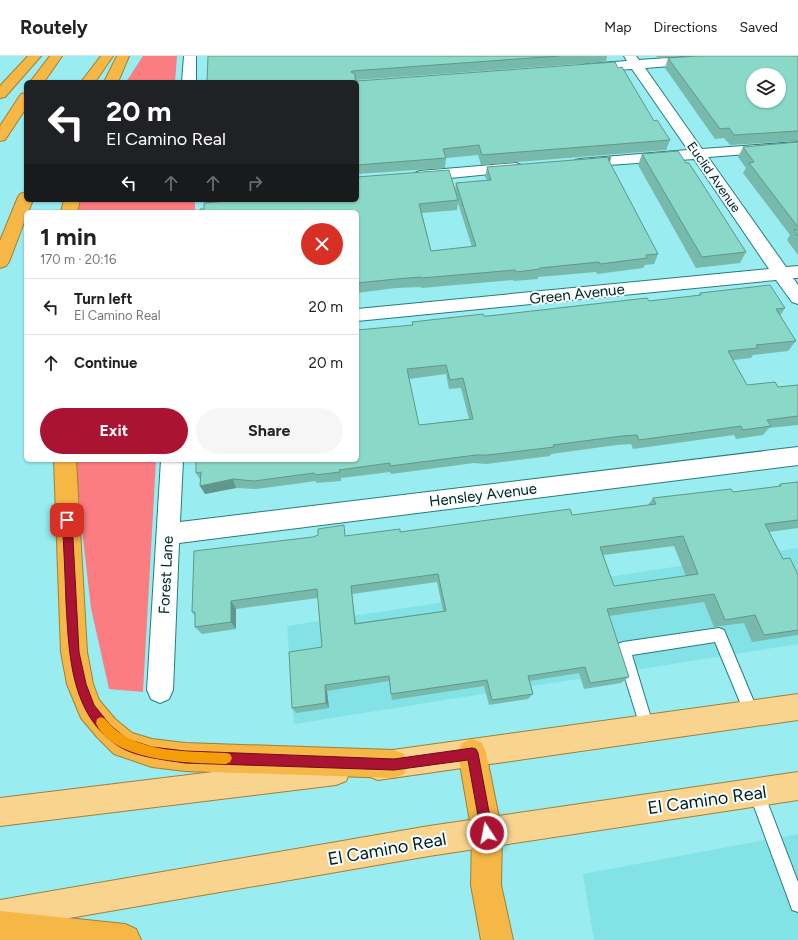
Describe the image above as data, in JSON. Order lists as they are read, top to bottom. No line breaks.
{"streets":{"main road":["El Camino Real"],"street":["Euclid Avenue","Green Avenue","Hensley Avenue","Forest Lane"]},"crossings":[["Euclid Avenue","Green Avenue"],["Hensley Avenue","Forest Lane"]],"page":{"header":"Routely","nav":["Map","Directions","Saved"],"turn":["20 m","El Camino Real"],"heading":["1 min","170 m · 20:16"],"list":[{"name":"Turn left","note":"El Camino Real","value":"20 m"},{"name":"Continue","value":"20 m"}],"buttons":["Exit","Share"]}}
